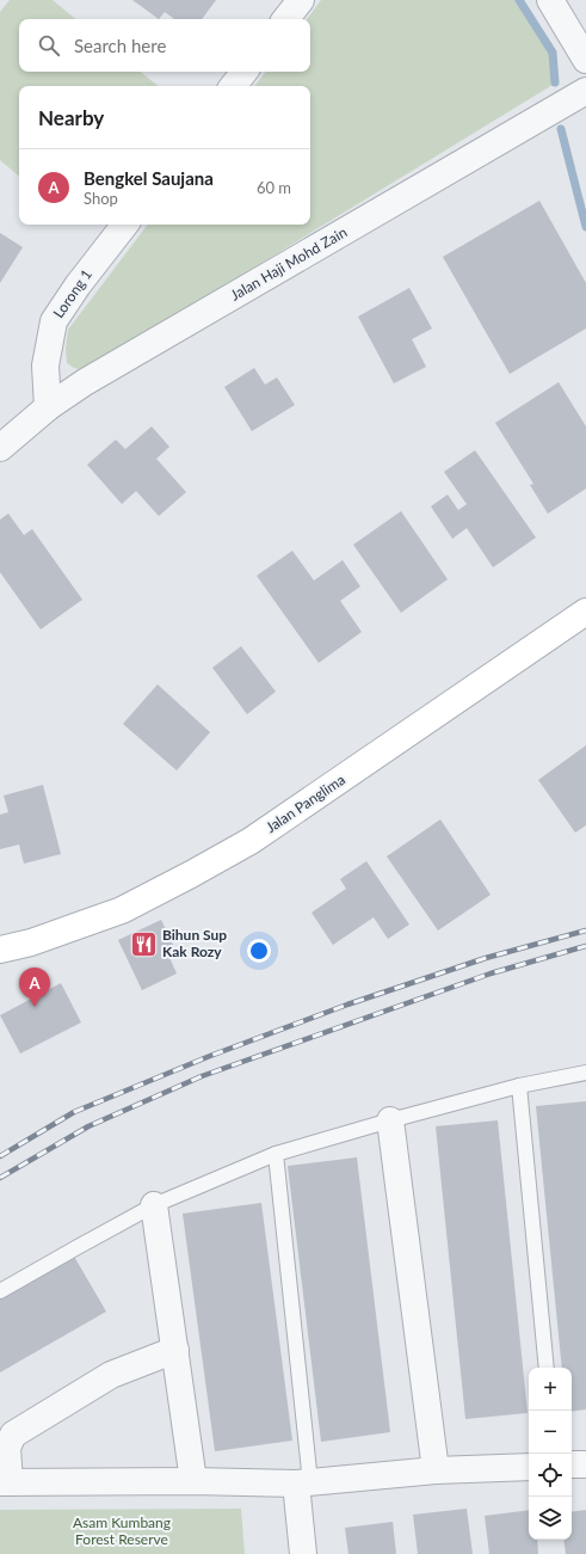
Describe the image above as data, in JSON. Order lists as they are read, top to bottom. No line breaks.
{"streets":{"main road":["Jalan Panglima"],"street":["Jalan Haji Mohd Zain","Lorong 1"]},"crossings":[["Jalan Haji Mohd Zain","Lorong 1"]],"parks":["Asam Kumbang Forest Reserve"],"places":{"restaurant":["Bihun Sup Kak Rozy"]},"page":{"search":"Search here","heading":"Nearby","list":[{"mark":"A","name":"Bengkel Saujana","note":"Shop","value":"60 m"}],"pins":"A","map_buttons":["+","−"]}}
